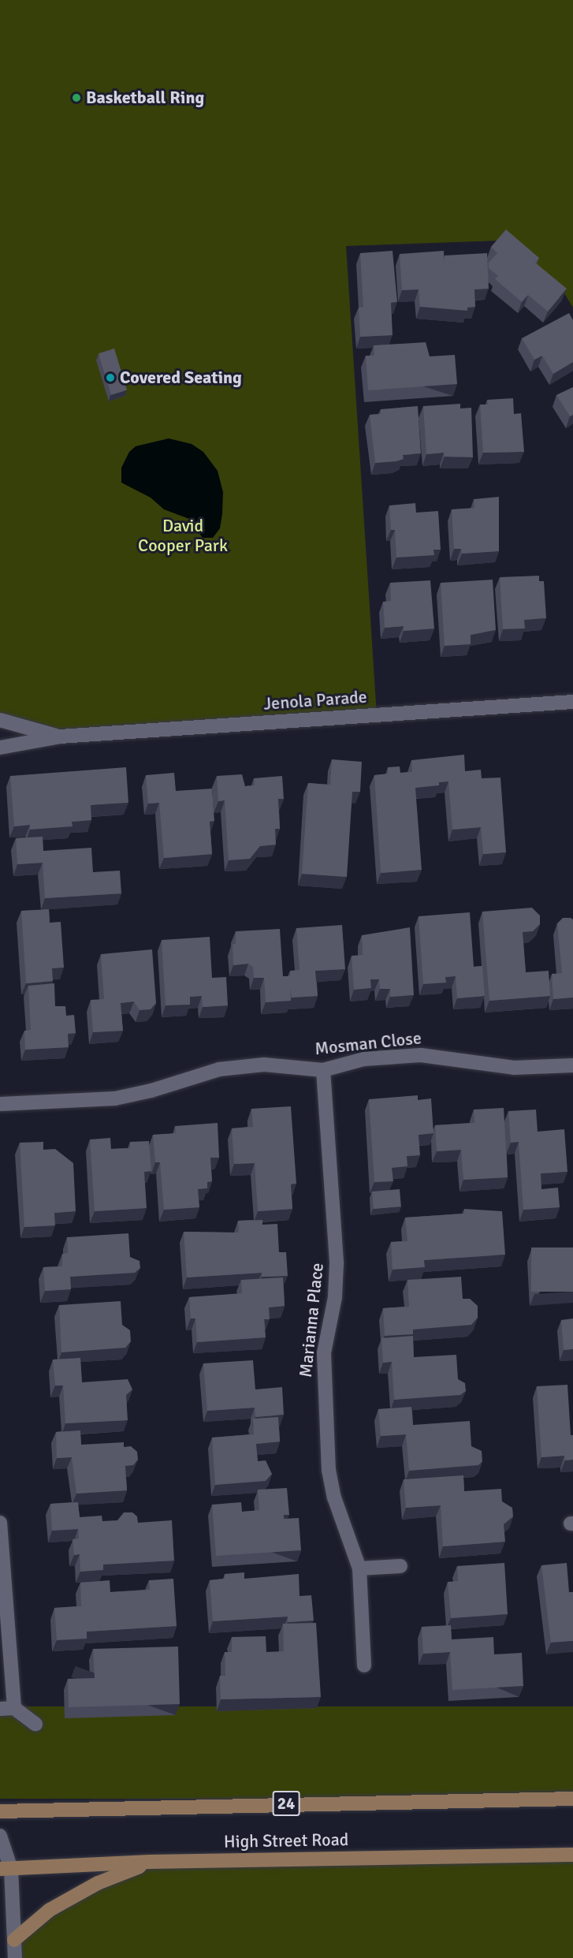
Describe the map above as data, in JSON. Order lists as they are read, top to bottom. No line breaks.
{"streets":{"main road":["24","High Street Road"],"street":["Jenola Parade","Mosman Close","Marianna Place"]},"crossings":[["Mosman Close","Marianna Place"]],"parks":["David Cooper Park"],"places":["Basketball Ring","Covered Seating"]}
